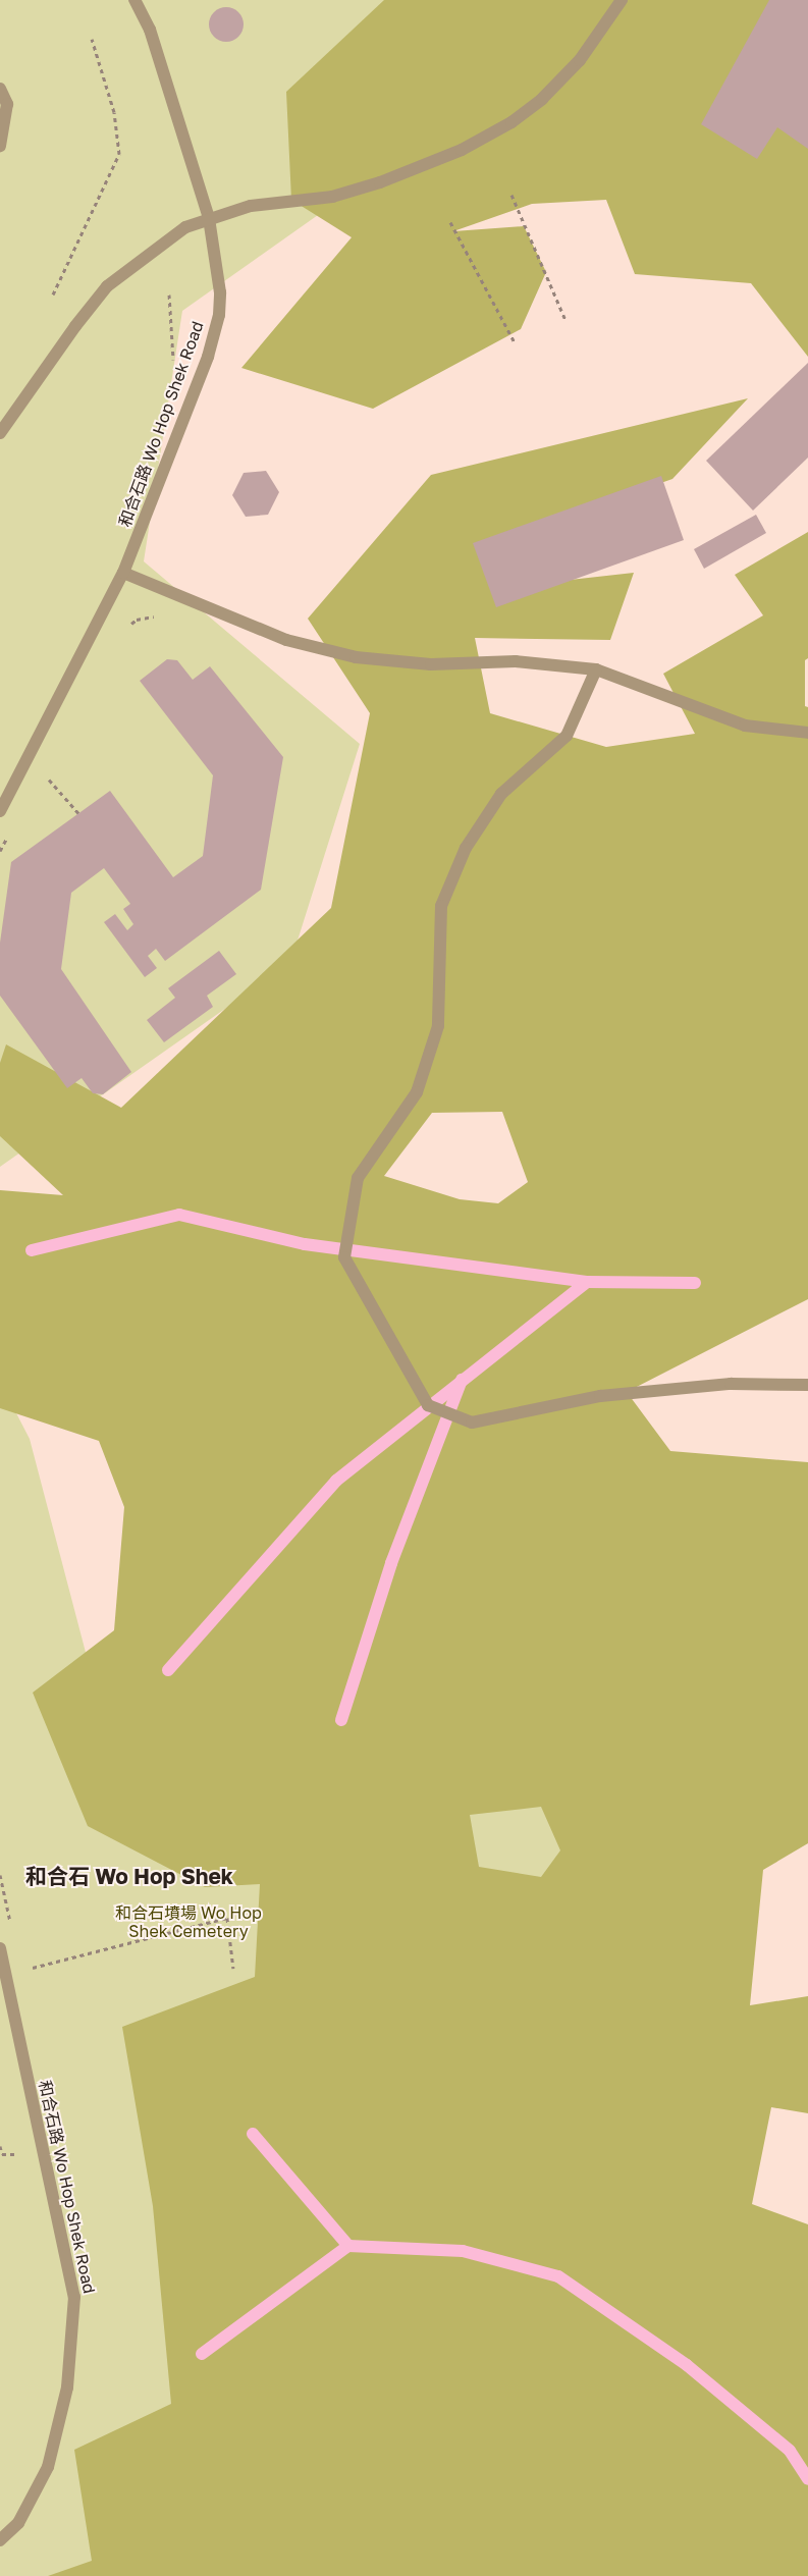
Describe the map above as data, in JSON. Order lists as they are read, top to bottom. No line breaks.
{"streets":{"street":["和合石路 Wo Hop Shek Road"]},"districts":["和合石 Wo Hop Shek"],"parks":["和合石墳場 Wo Hop Shek Cemetery"]}
